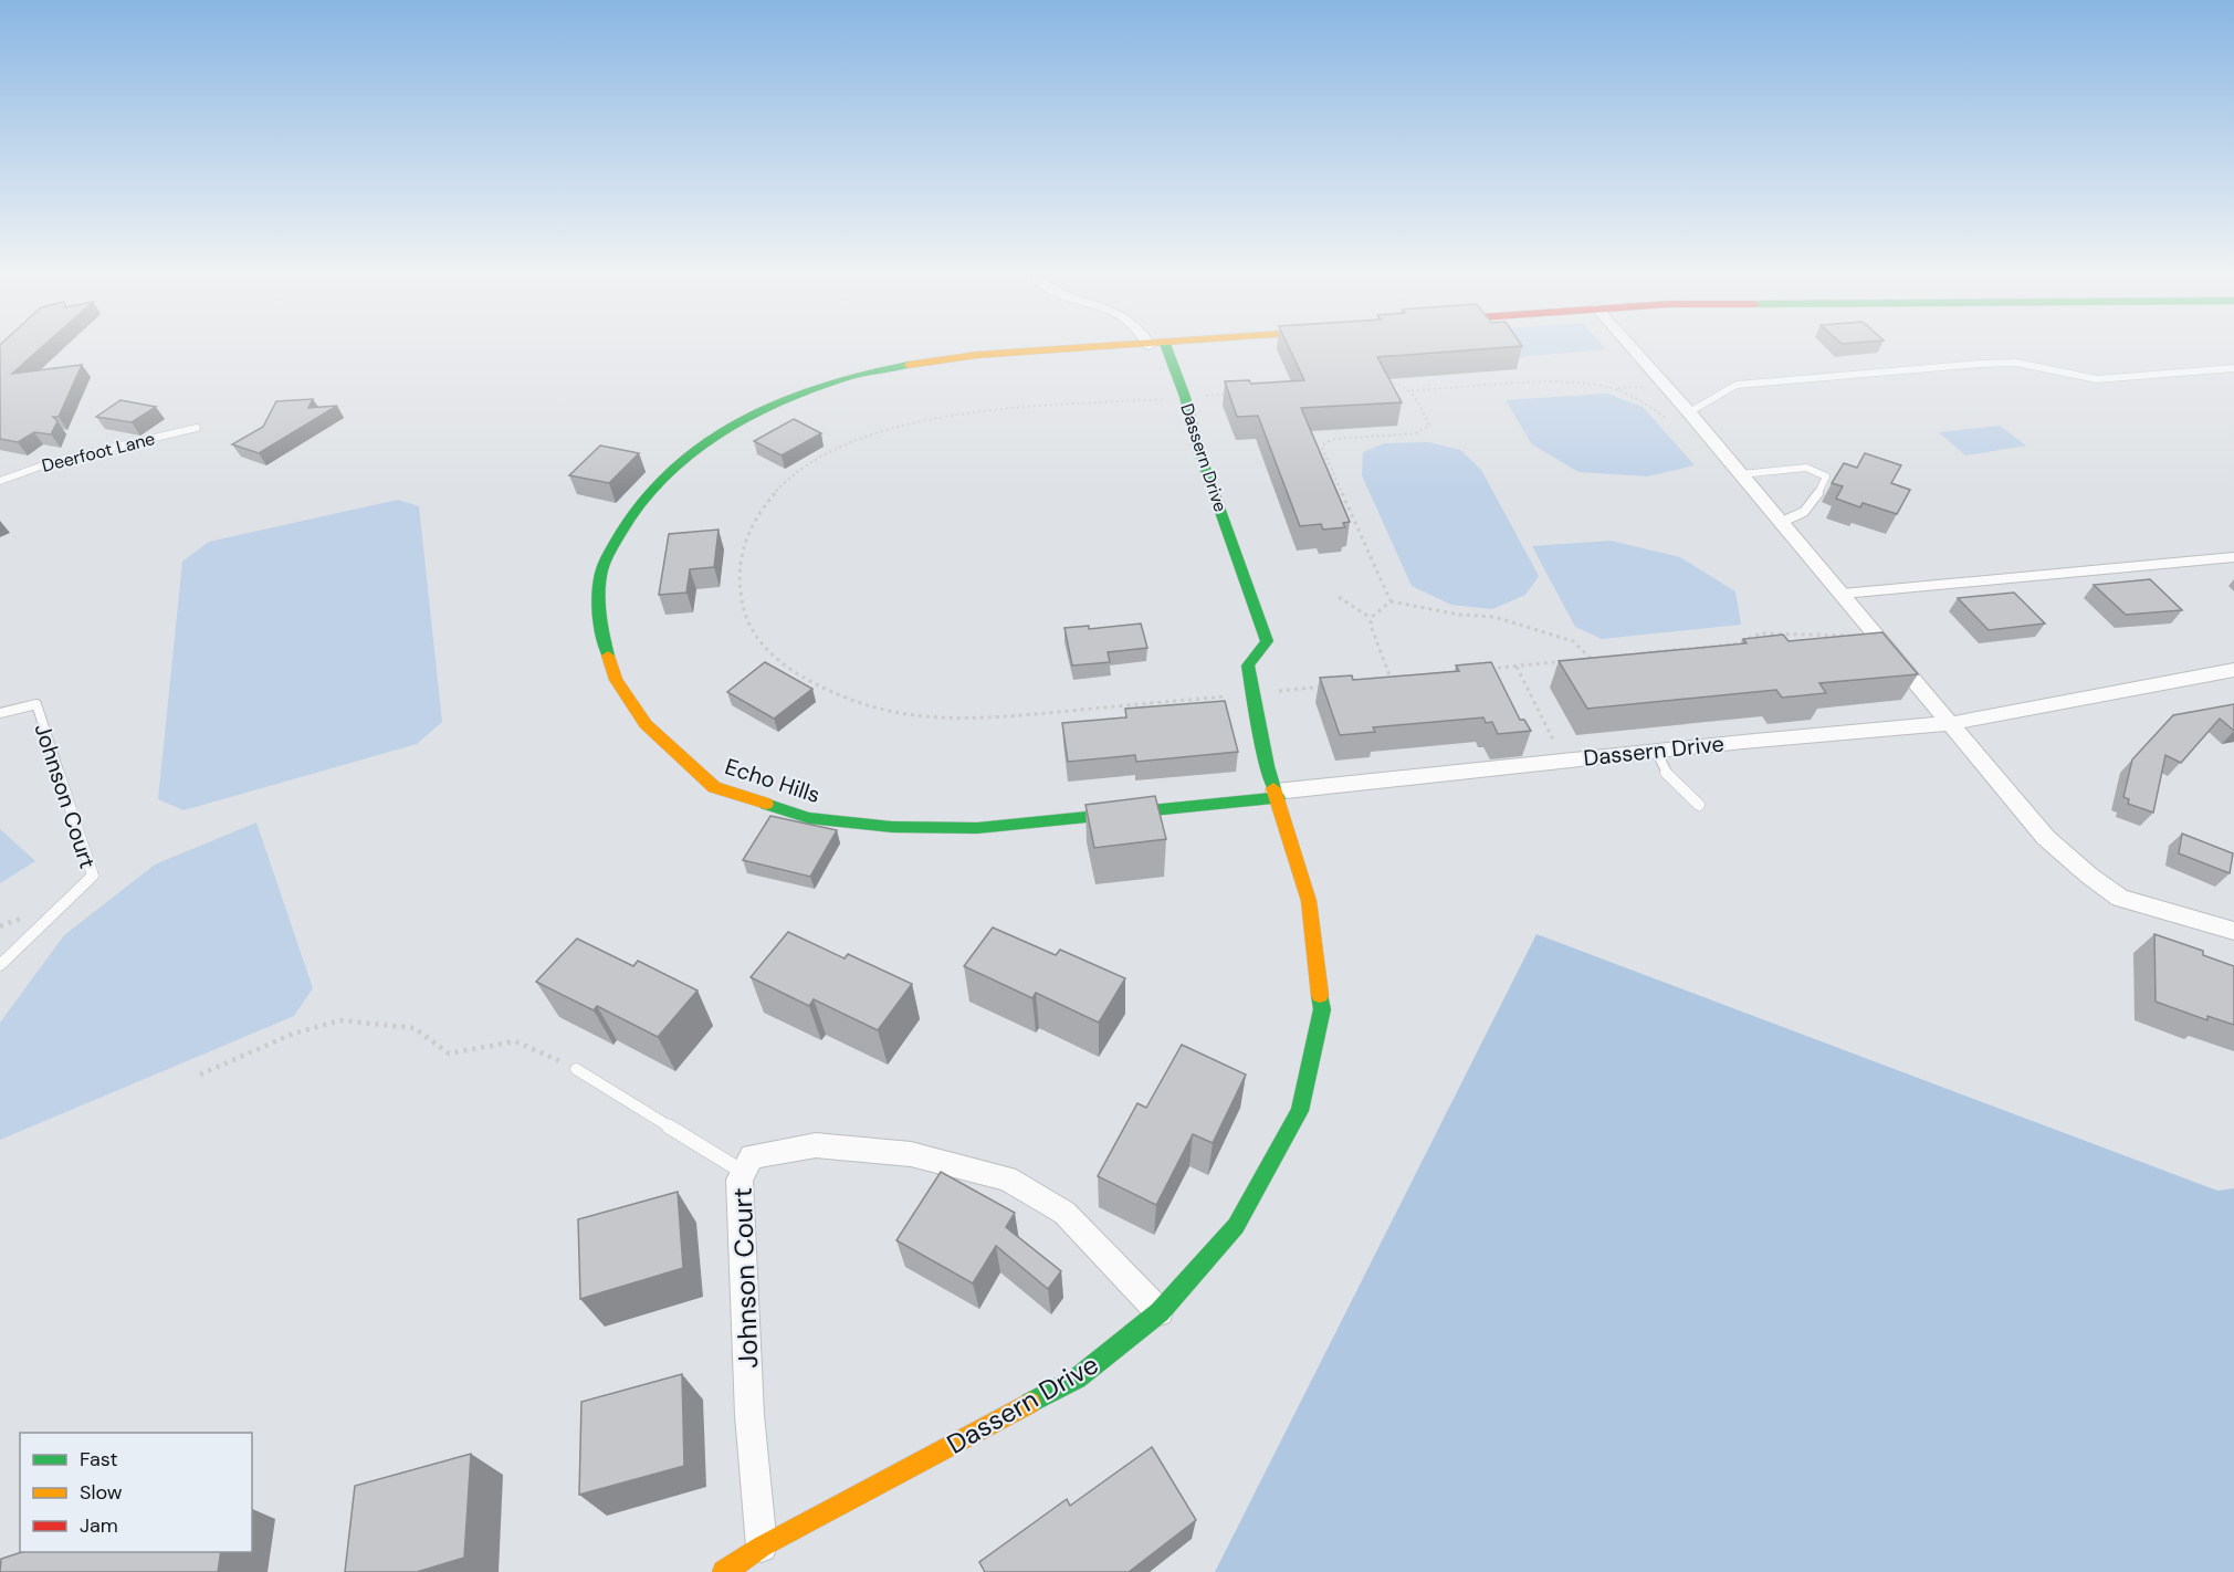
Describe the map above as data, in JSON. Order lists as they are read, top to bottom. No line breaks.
{"streets":{"street":["Dassern Drive","Echo Hills","Johnson Court"],"lane":["Deerfoot Lane"]},"crossings":[["Dassern Drive","Echo Hills"],["Dassern Drive","Johnson Court"]],"legend":["Fast","Slow","Jam"]}
